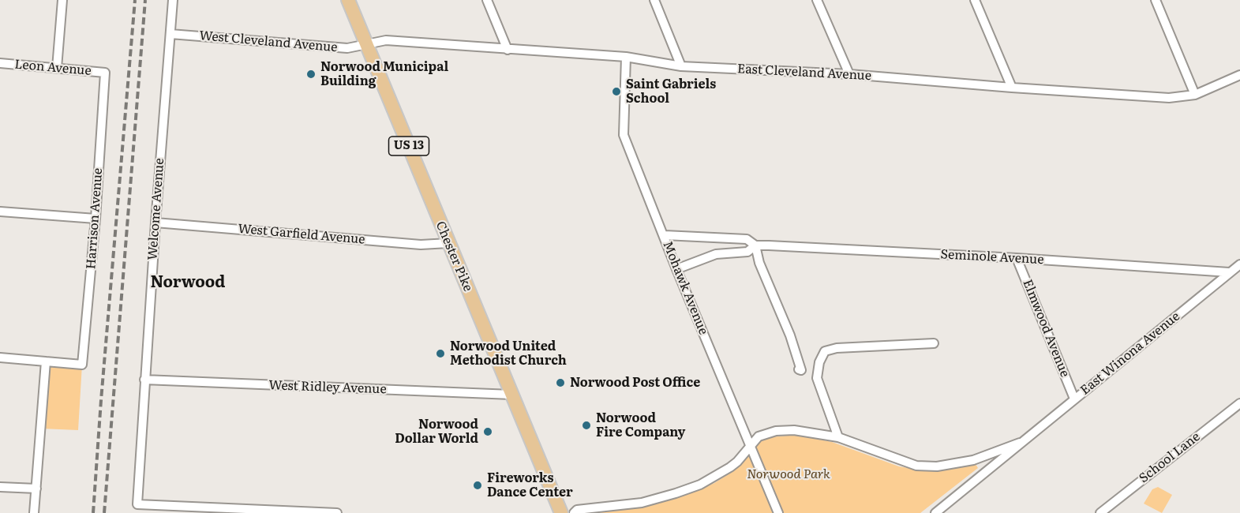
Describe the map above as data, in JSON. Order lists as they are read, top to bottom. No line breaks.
{"streets":{"main road":["US 13","Chester Pike"],"street":["West Cleveland Avenue","Leon Avenue","East Cleveland Avenue","Welcome Avenue","Harrison Avenue","West Garfield Avenue","Seminole Avenue","Mohawk Avenue","Elmwood Avenue","East Winona Avenue","West Ridley Avenue","School Lane"]},"crossings":[["West Cleveland Avenue","East Cleveland Avenue"],["West Cleveland Avenue","Welcome Avenue"],["West Cleveland Avenue","Chester Pike"],["Leon Avenue","Harrison Avenue"],["East Cleveland Avenue","Chester Pike"],["East Cleveland Avenue","Mohawk Avenue"],["Welcome Avenue","West Garfield Avenue"],["Welcome Avenue","West Ridley Avenue"],["West Garfield Avenue","Chester Pike"],["Chester Pike","West Ridley Avenue"],["Seminole Avenue","Mohawk Avenue"],["Seminole Avenue","Elmwood Avenue"],["Seminole Avenue","East Winona Avenue"],["Mohawk Avenue","East Winona Avenue"],["Elmwood Avenue","East Winona Avenue"]],"districts":["Norwood"],"parks":["Norwood Park"],"places":["Norwood Municipal Building","Saint Gabriels School","Norwood United Methodist Church","Norwood Post Office","Norwood Fire Company","Norwood Dollar World","Fireworks Dance Center"]}
